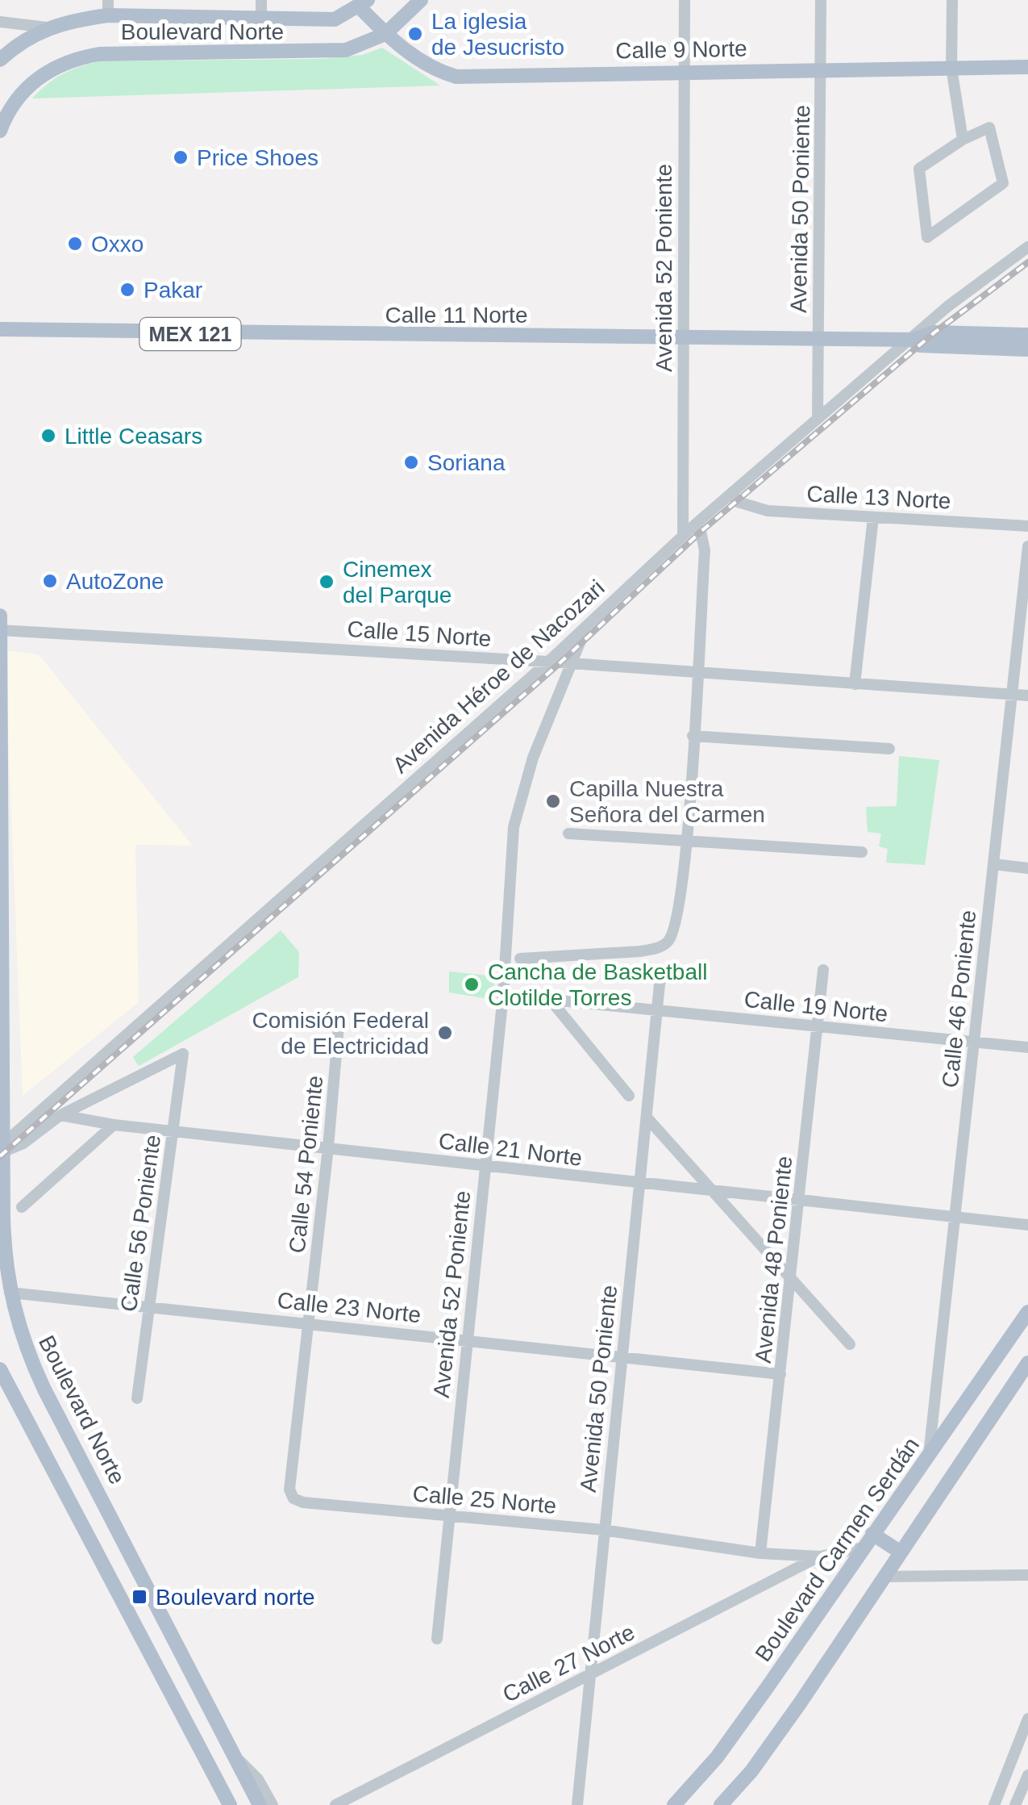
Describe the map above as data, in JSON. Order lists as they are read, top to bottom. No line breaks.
{"streets":{"main road":["Boulevard Norte","Calle 9 Norte","Calle 11 Norte","MEX 121","Boulevard Carmen Serdán"],"street":["Avenida 50 Poniente","Avenida 52 Poniente","Calle 13 Norte","Calle 15 Norte","Avenida Héroe de Nacozari","Calle 46 Poniente","Calle 19 Norte","Calle 21 Norte","Calle 54 Poniente","Calle 56 Poniente","Avenida 48 Poniente","Calle 23 Norte","Calle 25 Norte","Calle 27 Norte"]},"crossings":[["Boulevard Norte","Calle 9 Norte"],["Boulevard Norte","Calle 15 Norte"],["Boulevard Norte","Avenida Héroe de Nacozari"],["Boulevard Norte","Calle 23 Norte"],["Calle 9 Norte","Avenida 50 Poniente"],["Calle 9 Norte","Avenida 52 Poniente"],["Avenida 50 Poniente","Calle 11 Norte"],["Avenida 50 Poniente","Avenida Héroe de Nacozari"],["Avenida 50 Poniente","Calle 19 Norte"],["Avenida 50 Poniente","Calle 21 Norte"],["Avenida 50 Poniente","Calle 23 Norte"],["Avenida 50 Poniente","Calle 25 Norte"],["Avenida 50 Poniente","Calle 27 Norte"],["Avenida 52 Poniente","Calle 11 Norte"],["Avenida 52 Poniente","Calle 15 Norte"],["Avenida 52 Poniente","Avenida Héroe de Nacozari"],["Avenida 52 Poniente","Calle 19 Norte"],["Avenida 52 Poniente","Calle 21 Norte"],["Avenida 52 Poniente","Calle 23 Norte"],["Avenida 52 Poniente","Calle 25 Norte"],["Calle 11 Norte","Avenida Héroe de Nacozari"],["Calle 13 Norte","Avenida Héroe de Nacozari"],["Calle 15 Norte","Avenida Héroe de Nacozari"],["Calle 15 Norte","Calle 46 Poniente"],["Calle 46 Poniente","Calle 19 Norte"],["Calle 46 Poniente","Calle 21 Norte"],["Calle 46 Poniente","Boulevard Carmen Serdán"],["Calle 19 Norte","Avenida 48 Poniente"],["Calle 21 Norte","Calle 54 Poniente"],["Calle 21 Norte","Calle 56 Poniente"],["Calle 21 Norte","Avenida 48 Poniente"],["Calle 54 Poniente","Calle 23 Norte"],["Calle 54 Poniente","Calle 25 Norte"],["Calle 56 Poniente","Calle 23 Norte"],["Avenida 48 Poniente","Calle 23 Norte"],["Avenida 48 Poniente","Calle 25 Norte"],["Calle 25 Norte","Boulevard Carmen Serdán"],["Calle 25 Norte","Calle 27 Norte"]],"places":{"other":["La iglesia de Jesucristo","Price Shoes","Oxxo","Pakar","Little Ceasars","Soriana","AutoZone","Cinemex del Parque","Capilla Nuestra Señora del Carmen","Cancha de Basketball Clotilde Torres","Comisión Federal de Electricidad"],"transit":["Boulevard norte"]}}
